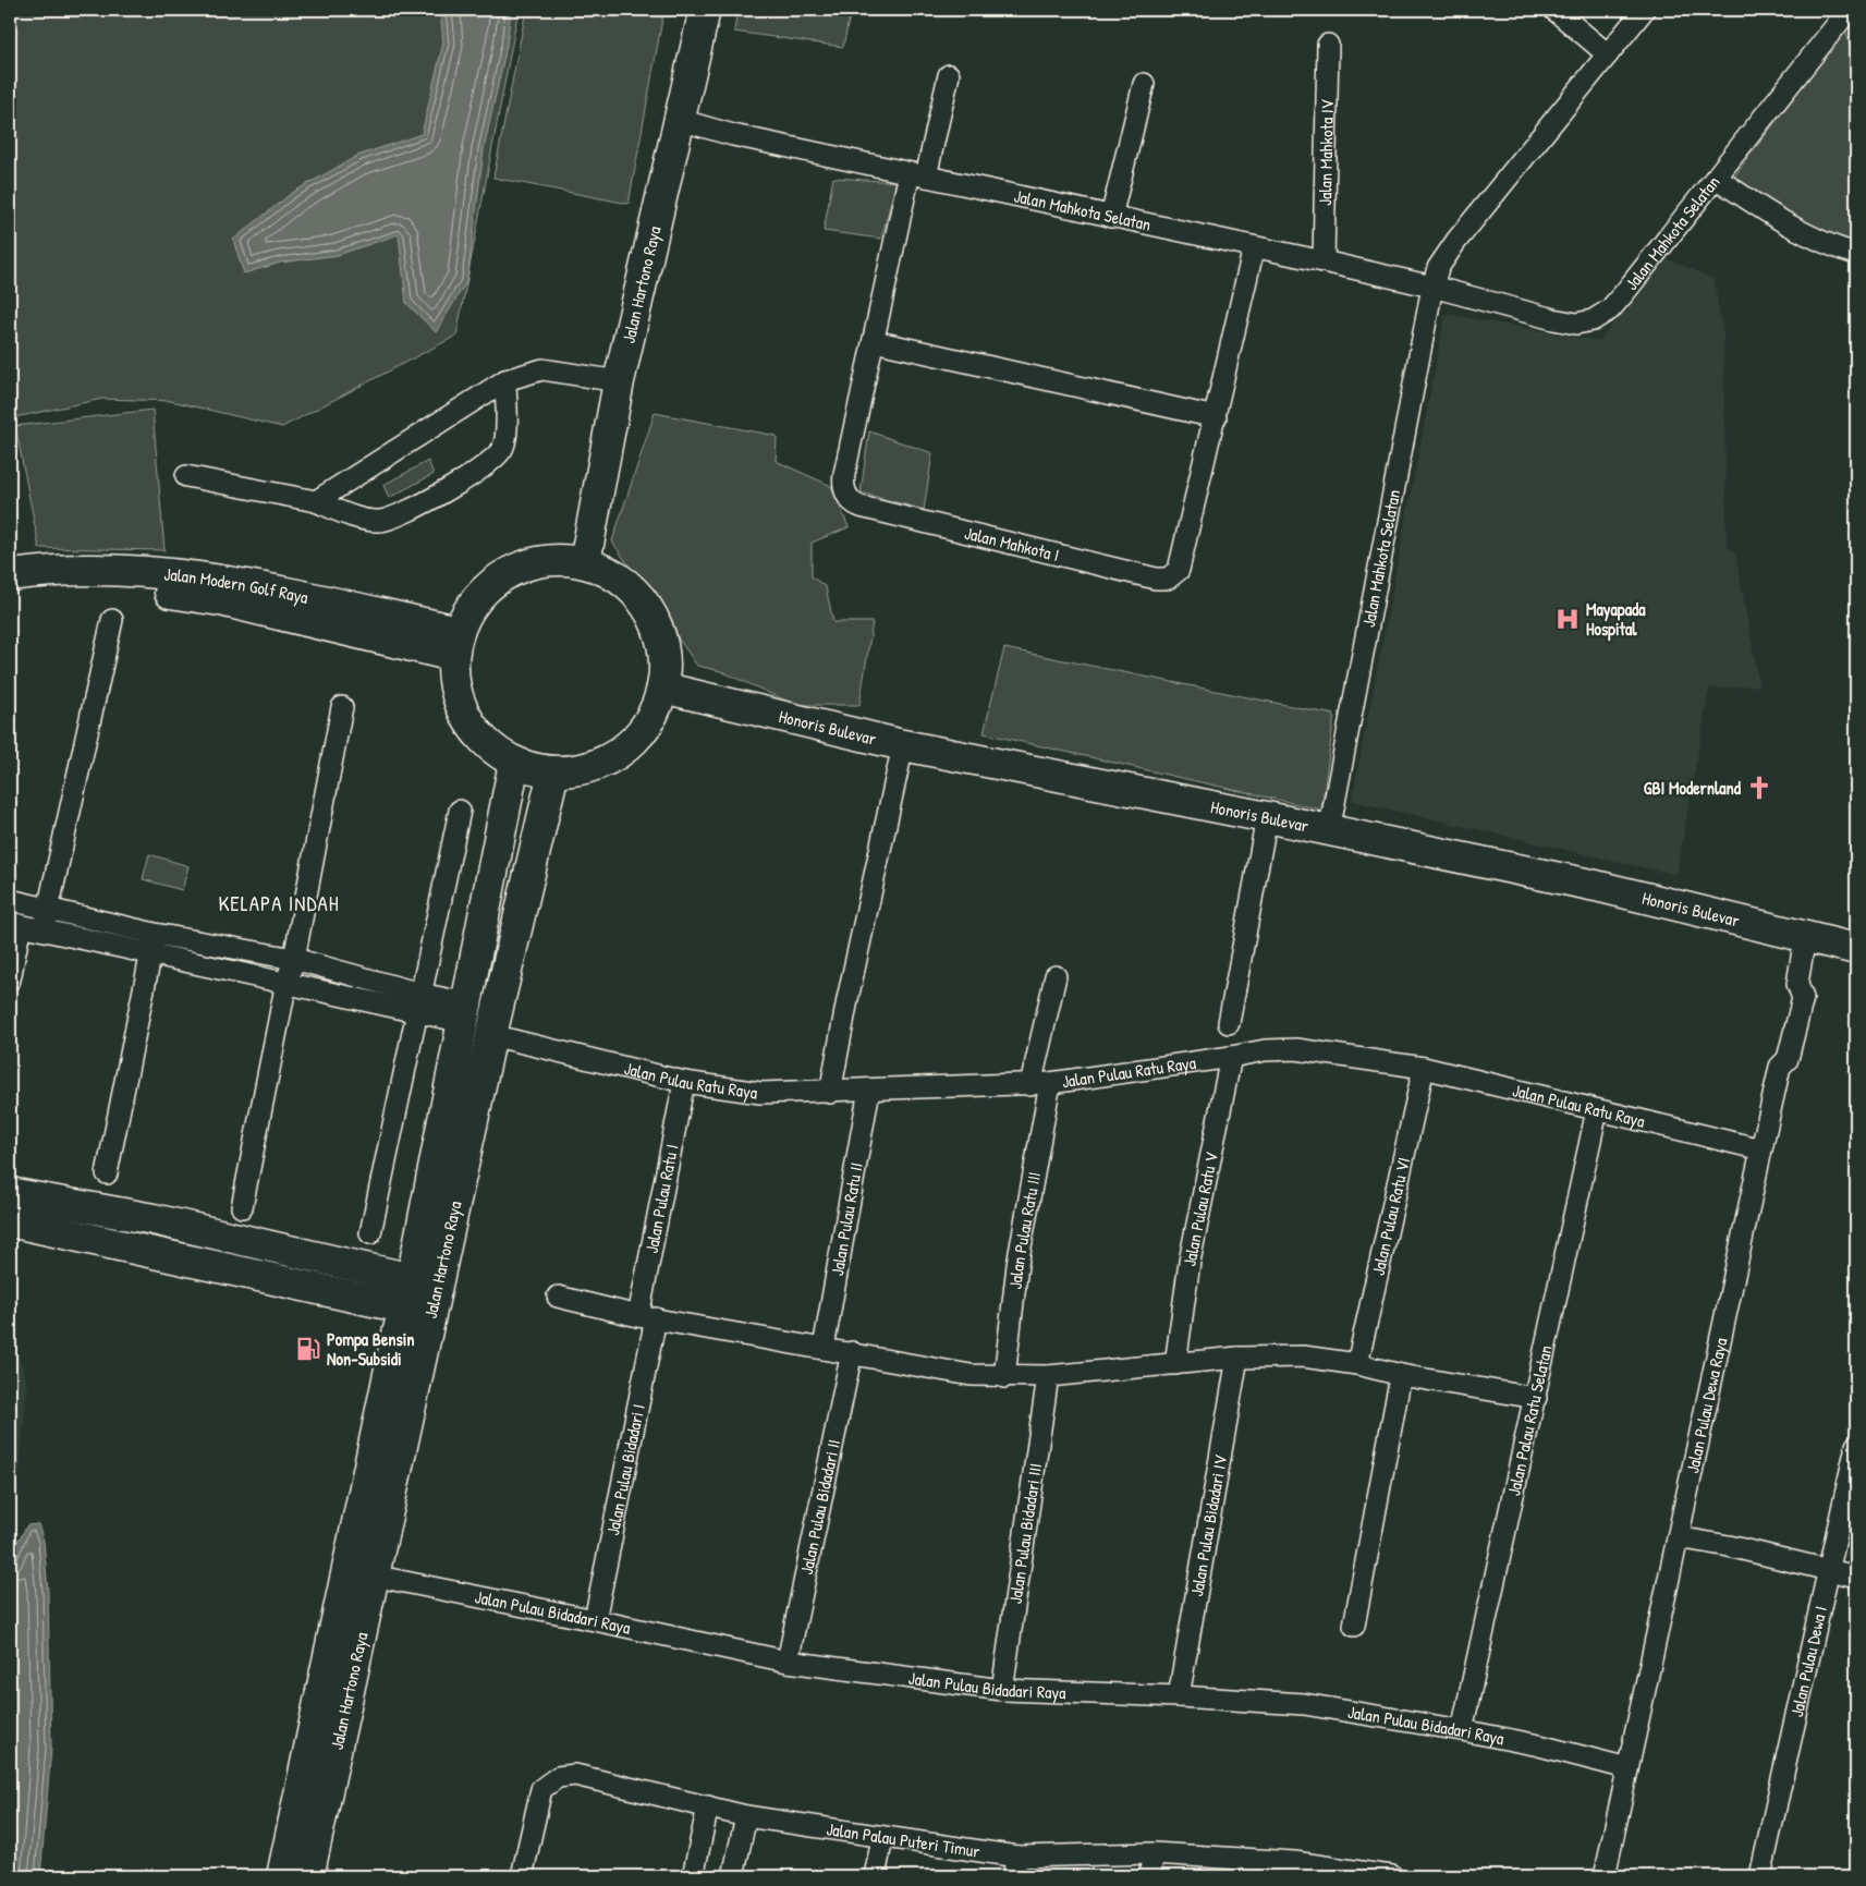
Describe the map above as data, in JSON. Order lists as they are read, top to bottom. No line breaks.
{"streets":{"street":["Jalan Mahkota IV","Jalan Mahkota Selatan","Jalan Hartono Raya","Jalan Mahkota I","Jalan Modern Golf Raya","Honoris Bulevar","Jalan Pulau Ratu Raya","Jalan Pulau Ratu I","Jalan Pulau Ratu V","Jalan Pulau Ratu VI","Jalan Pulau Ratu II","Jalan Pulau Ratu III","Jalan Pulau Dewa Raya","Jalan Palau Ratu Selatan","Jalan Pulau Bidadari I","Jalan Pulau Bidadari II","Jalan Pulau Bidadari IV","Jalan Pulau Bidadari III","Jalan Pulau Bidadari Raya","Jalan Pulau Dewa I","Jalan Palau Puteri Timur"]},"crossings":[["Jalan Mahkota IV","Jalan Mahkota Selatan"],["Jalan Mahkota Selatan","Jalan Hartono Raya"],["Jalan Mahkota Selatan","Jalan Mahkota I"],["Jalan Mahkota Selatan","Honoris Bulevar"],["Jalan Hartono Raya","Jalan Pulau Ratu Raya"],["Jalan Hartono Raya","Jalan Pulau Bidadari Raya"],["Honoris Bulevar","Jalan Pulau Dewa Raya"],["Jalan Pulau Ratu Raya","Jalan Pulau Ratu I"],["Jalan Pulau Ratu Raya","Jalan Pulau Ratu V"],["Jalan Pulau Ratu Raya","Jalan Pulau Ratu VI"],["Jalan Pulau Ratu Raya","Jalan Pulau Ratu II"],["Jalan Pulau Ratu Raya","Jalan Pulau Ratu III"],["Jalan Pulau Ratu Raya","Jalan Pulau Dewa Raya"],["Jalan Pulau Ratu Raya","Jalan Palau Ratu Selatan"],["Jalan Pulau Ratu I","Jalan Pulau Bidadari I"],["Jalan Pulau Dewa Raya","Jalan Pulau Bidadari Raya"],["Jalan Palau Ratu Selatan","Jalan Pulau Bidadari Raya"],["Jalan Pulau Bidadari I","Jalan Pulau Bidadari Raya"],["Jalan Pulau Bidadari II","Jalan Pulau Bidadari Raya"],["Jalan Pulau Bidadari IV","Jalan Pulau Bidadari Raya"],["Jalan Pulau Bidadari III","Jalan Pulau Bidadari Raya"]],"districts":["KELAPA INDAH"],"places":{"hospital":["Mayapada Hospital"],"church":["GBI Modernland"],"fuel station":["Pompa Bensin Non-Subsidi"]}}
